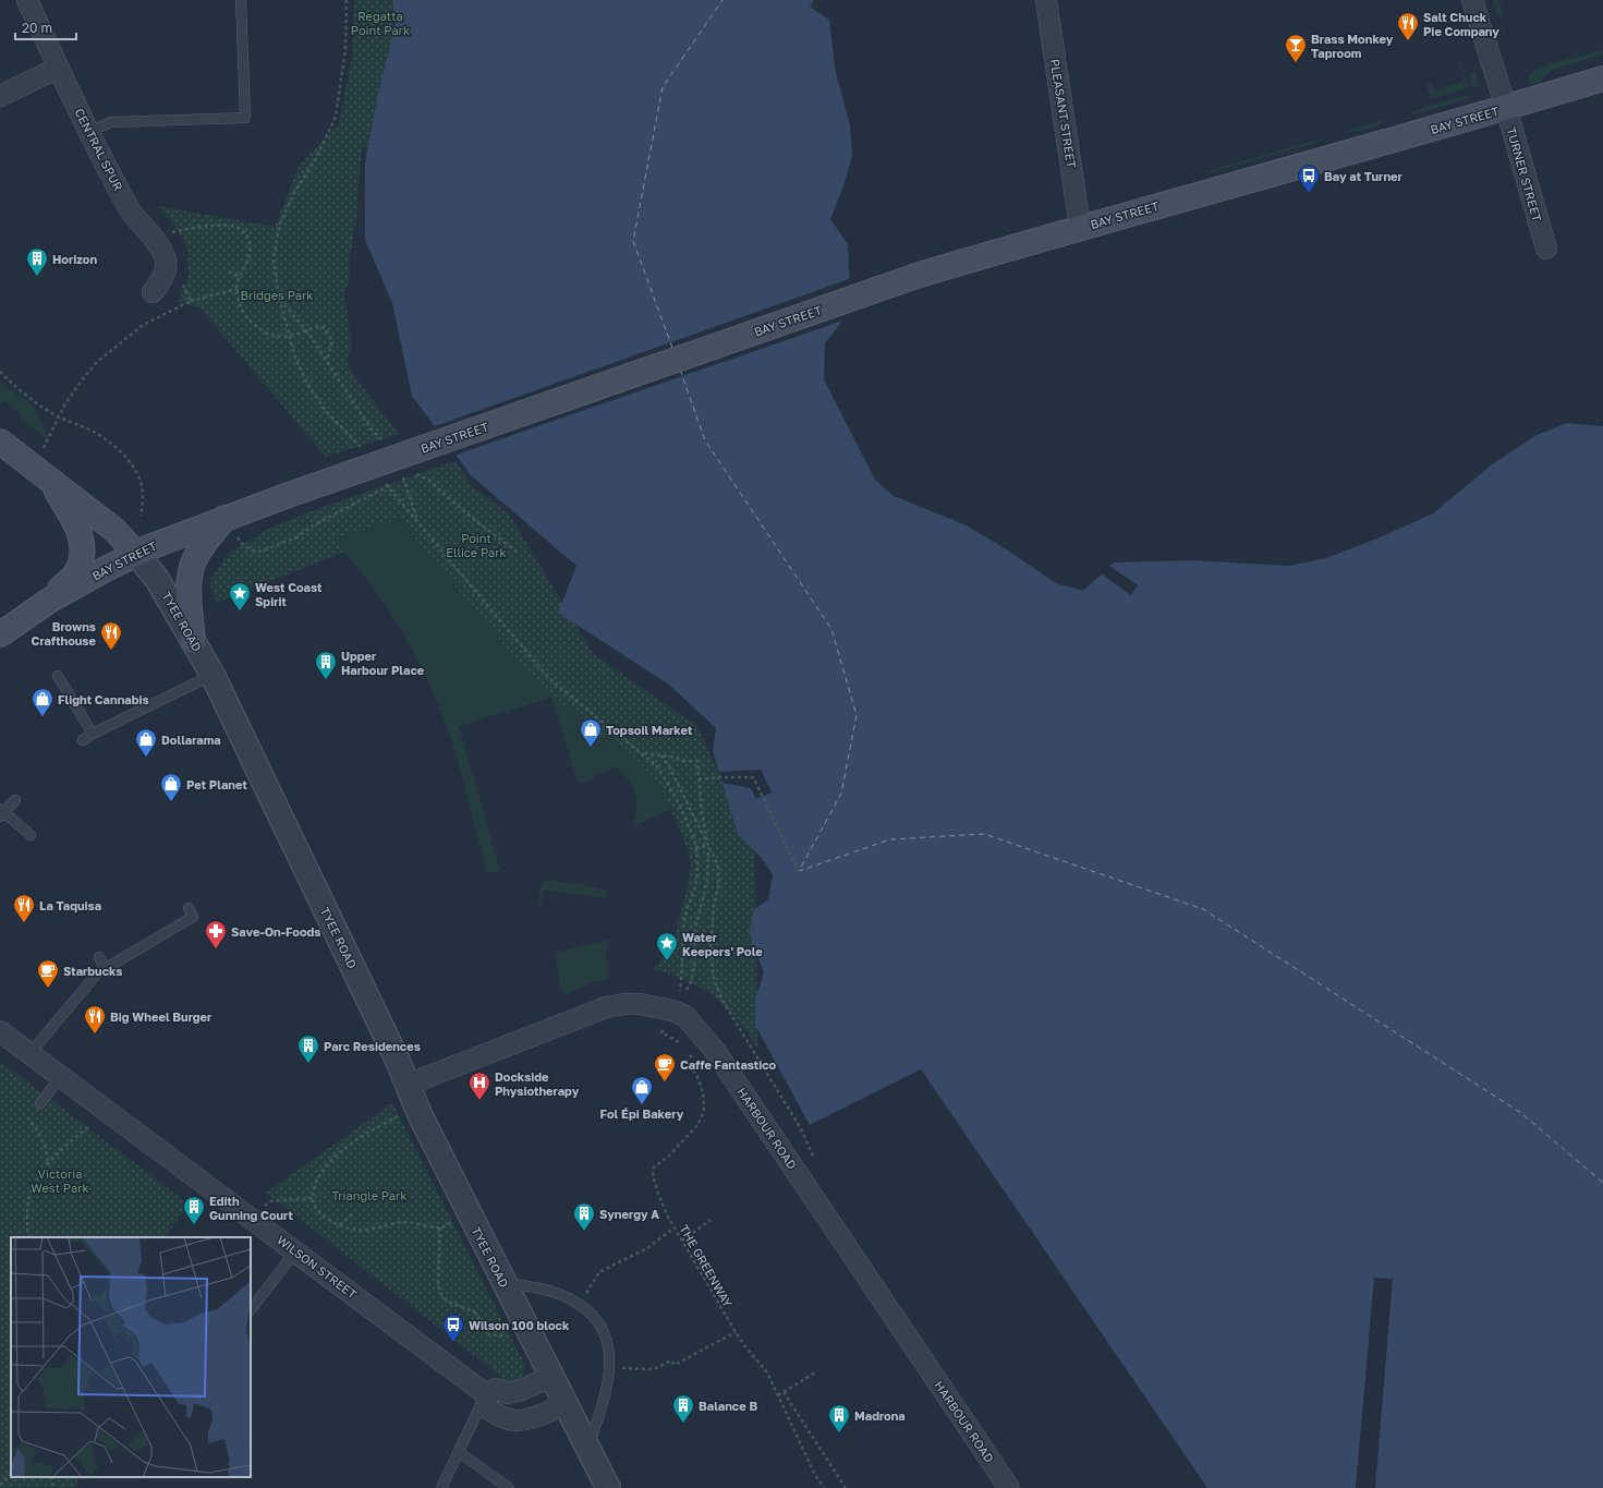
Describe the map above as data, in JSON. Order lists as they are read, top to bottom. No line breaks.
{"streets":{"main road":["BAY STREET","TYEE ROAD"],"street":["PLEASANT STREET","CENTRAL SPUR","TURNER STREET","HARBOUR ROAD","WILSON STREET"],"path":["THE GREENWAY"]},"crossings":[["PLEASANT STREET","BAY STREET"],["BAY STREET","TURNER STREET"],["BAY STREET","TYEE ROAD"],["TYEE ROAD","HARBOUR ROAD"],["TYEE ROAD","WILSON STREET"]],"parks":["Regatta Point Park","Bridges Park","Point Ellice Park","Victoria West Park","Triangle Park"],"places":{"restaurant":["Salt Chuck Pie Company","Browns Crafthouse","La Taquisa","Big Wheel Burger"],"bar":["Brass Monkey Taproom"],"bus stop":["Bay at Turner","Wilson 100 block"],"building":["Horizon","Upper Harbour Place","Parc Residences","Edith Gunning Court","Synergy A","Balance B","Madrona"],"place":["West Coast Spirit","Water Keepers' Pole"],"shop":["Flight Cannabis","Topsoil Market","Dollarama","Pet Planet","Fol Épi Bakery"],"pharmacy":["Save-On-Foods"],"cafe":["Starbucks","Caffe Fantastico"],"hospital":["Dockside Physiotherapy"]},"scale_bar":"20 m"}
